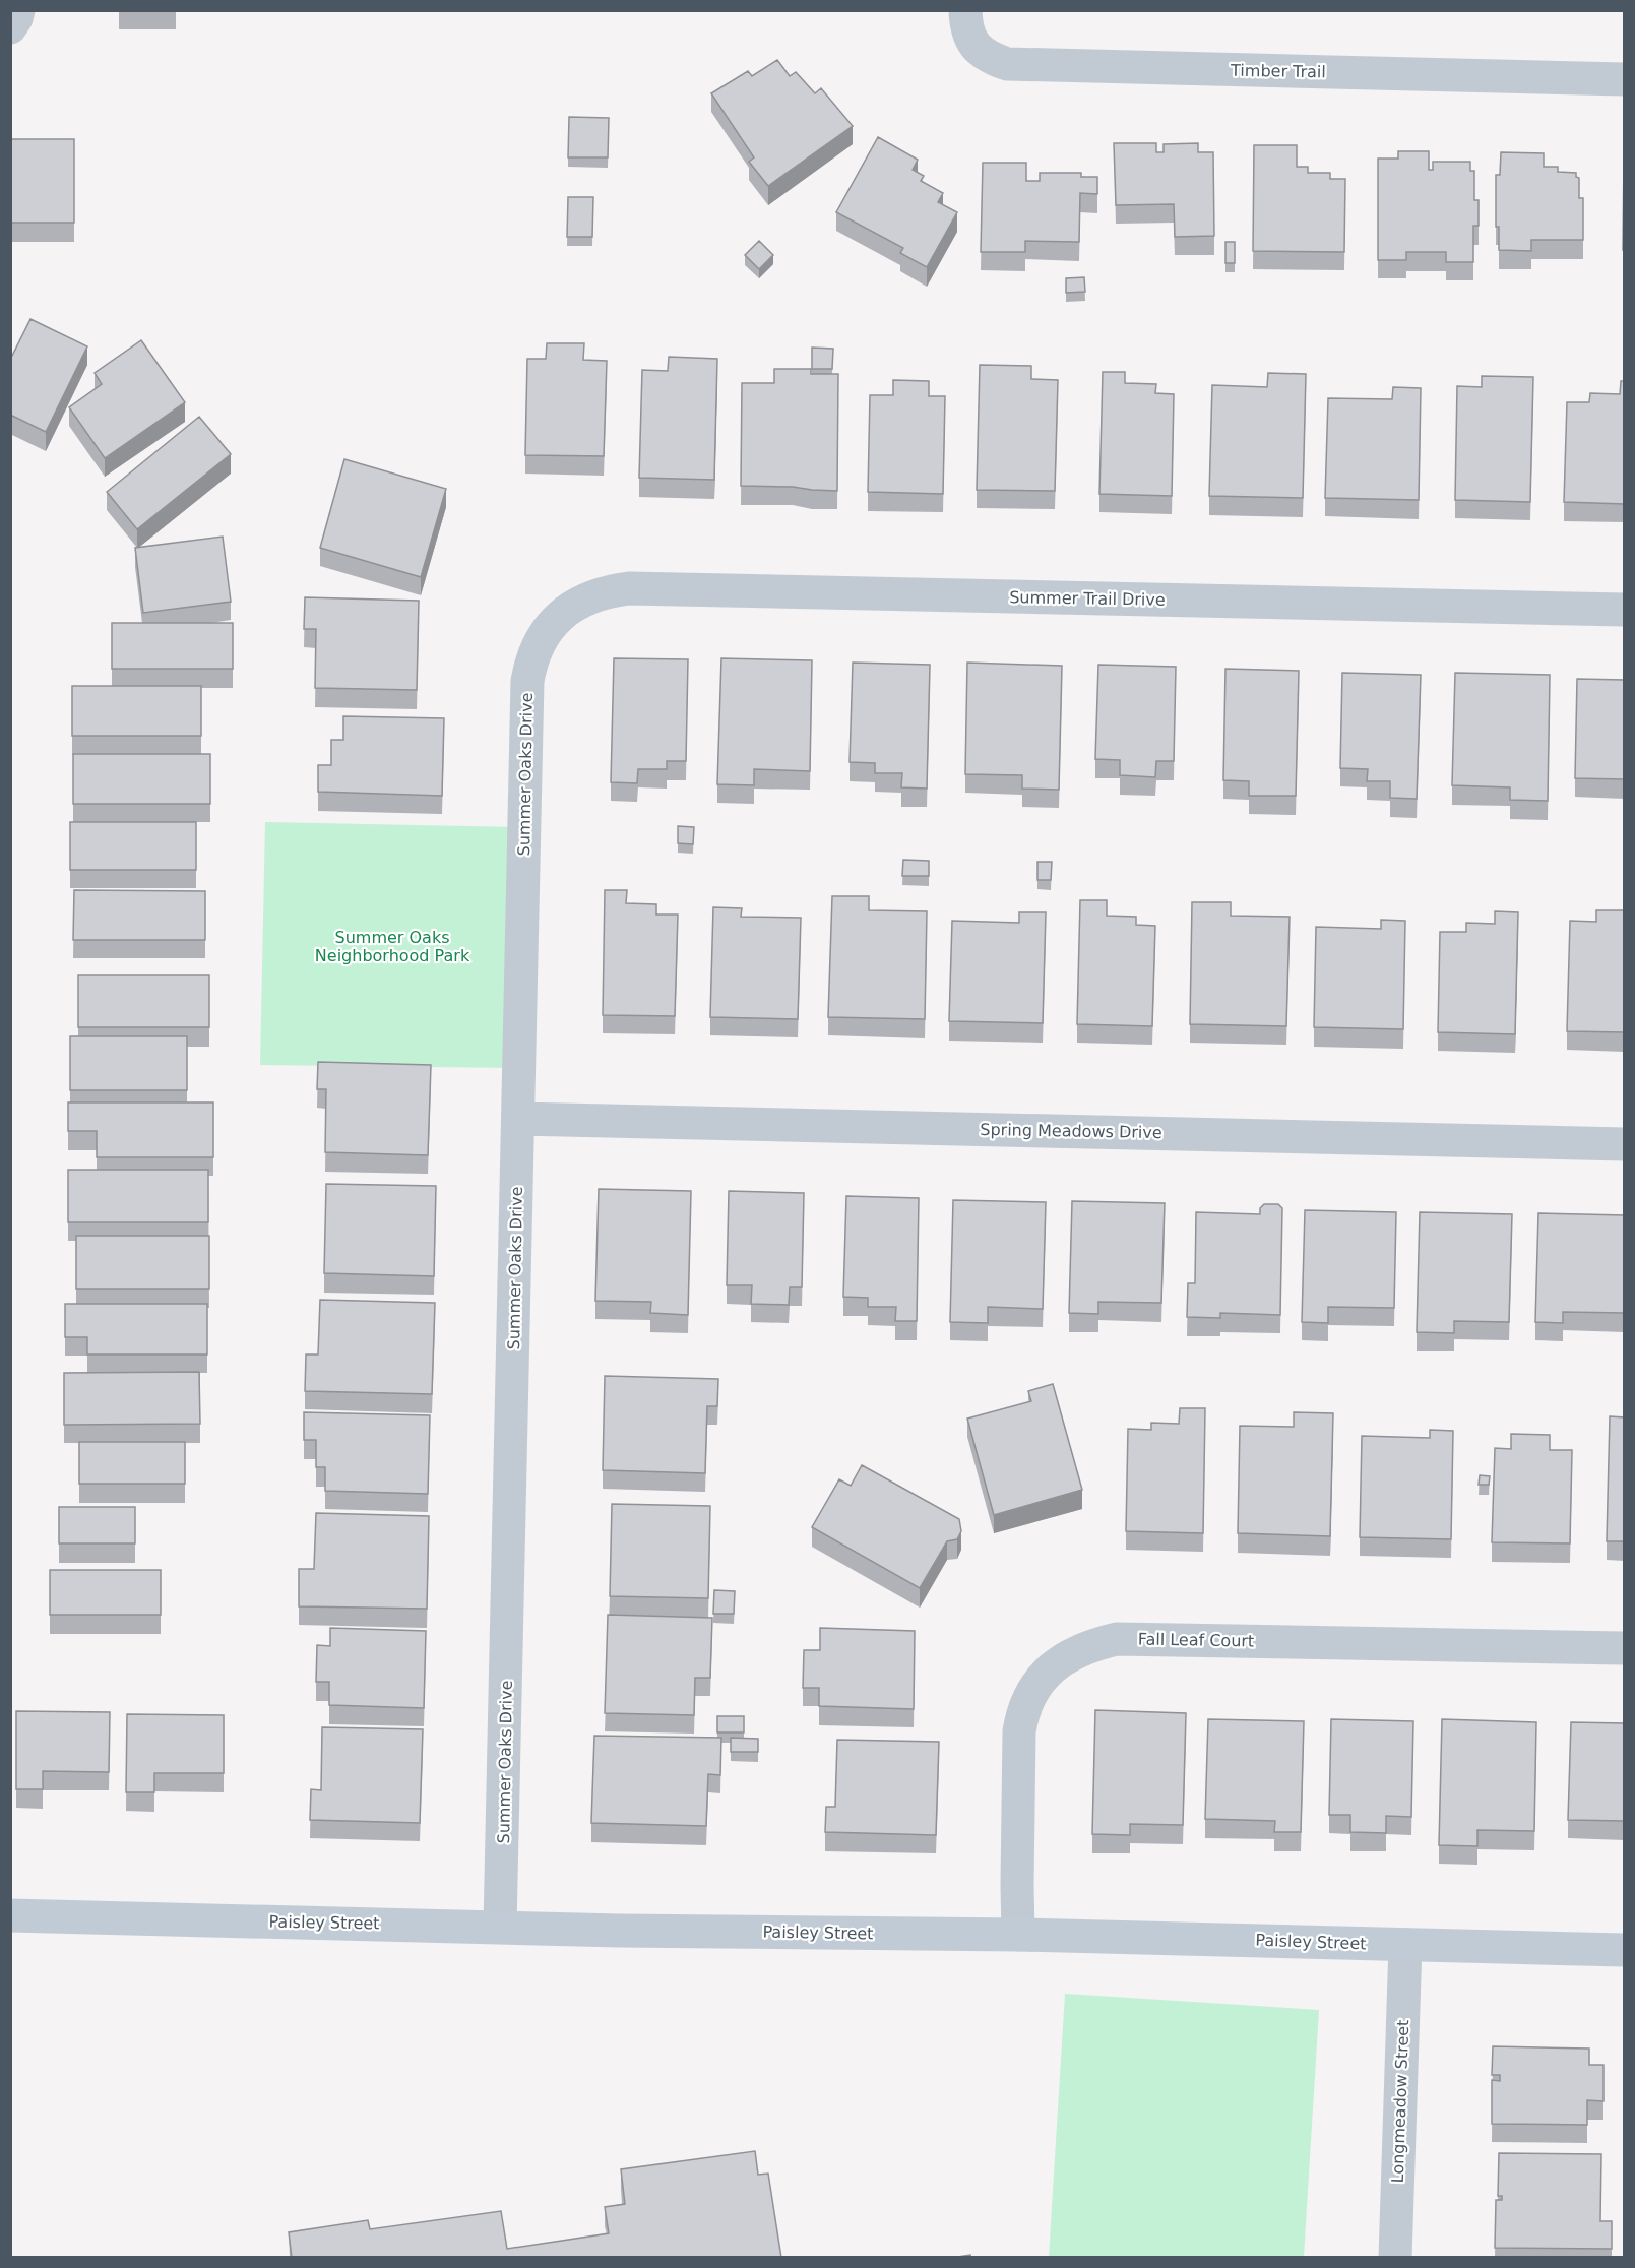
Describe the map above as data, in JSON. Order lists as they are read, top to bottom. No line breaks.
{"streets":{"street":["Timber Trail","Summer Trail Drive","Summer Oaks Drive","Spring Meadows Drive","Fall Leaf Court","Paisley Street","Longmeadow Street"]},"crossings":[["Summer Trail Drive","Summer Oaks Drive"],["Summer Oaks Drive","Spring Meadows Drive"],["Summer Oaks Drive","Paisley Street"],["Fall Leaf Court","Paisley Street"],["Paisley Street","Longmeadow Street"]],"parks":["Summer Oaks Neighborhood Park"]}
